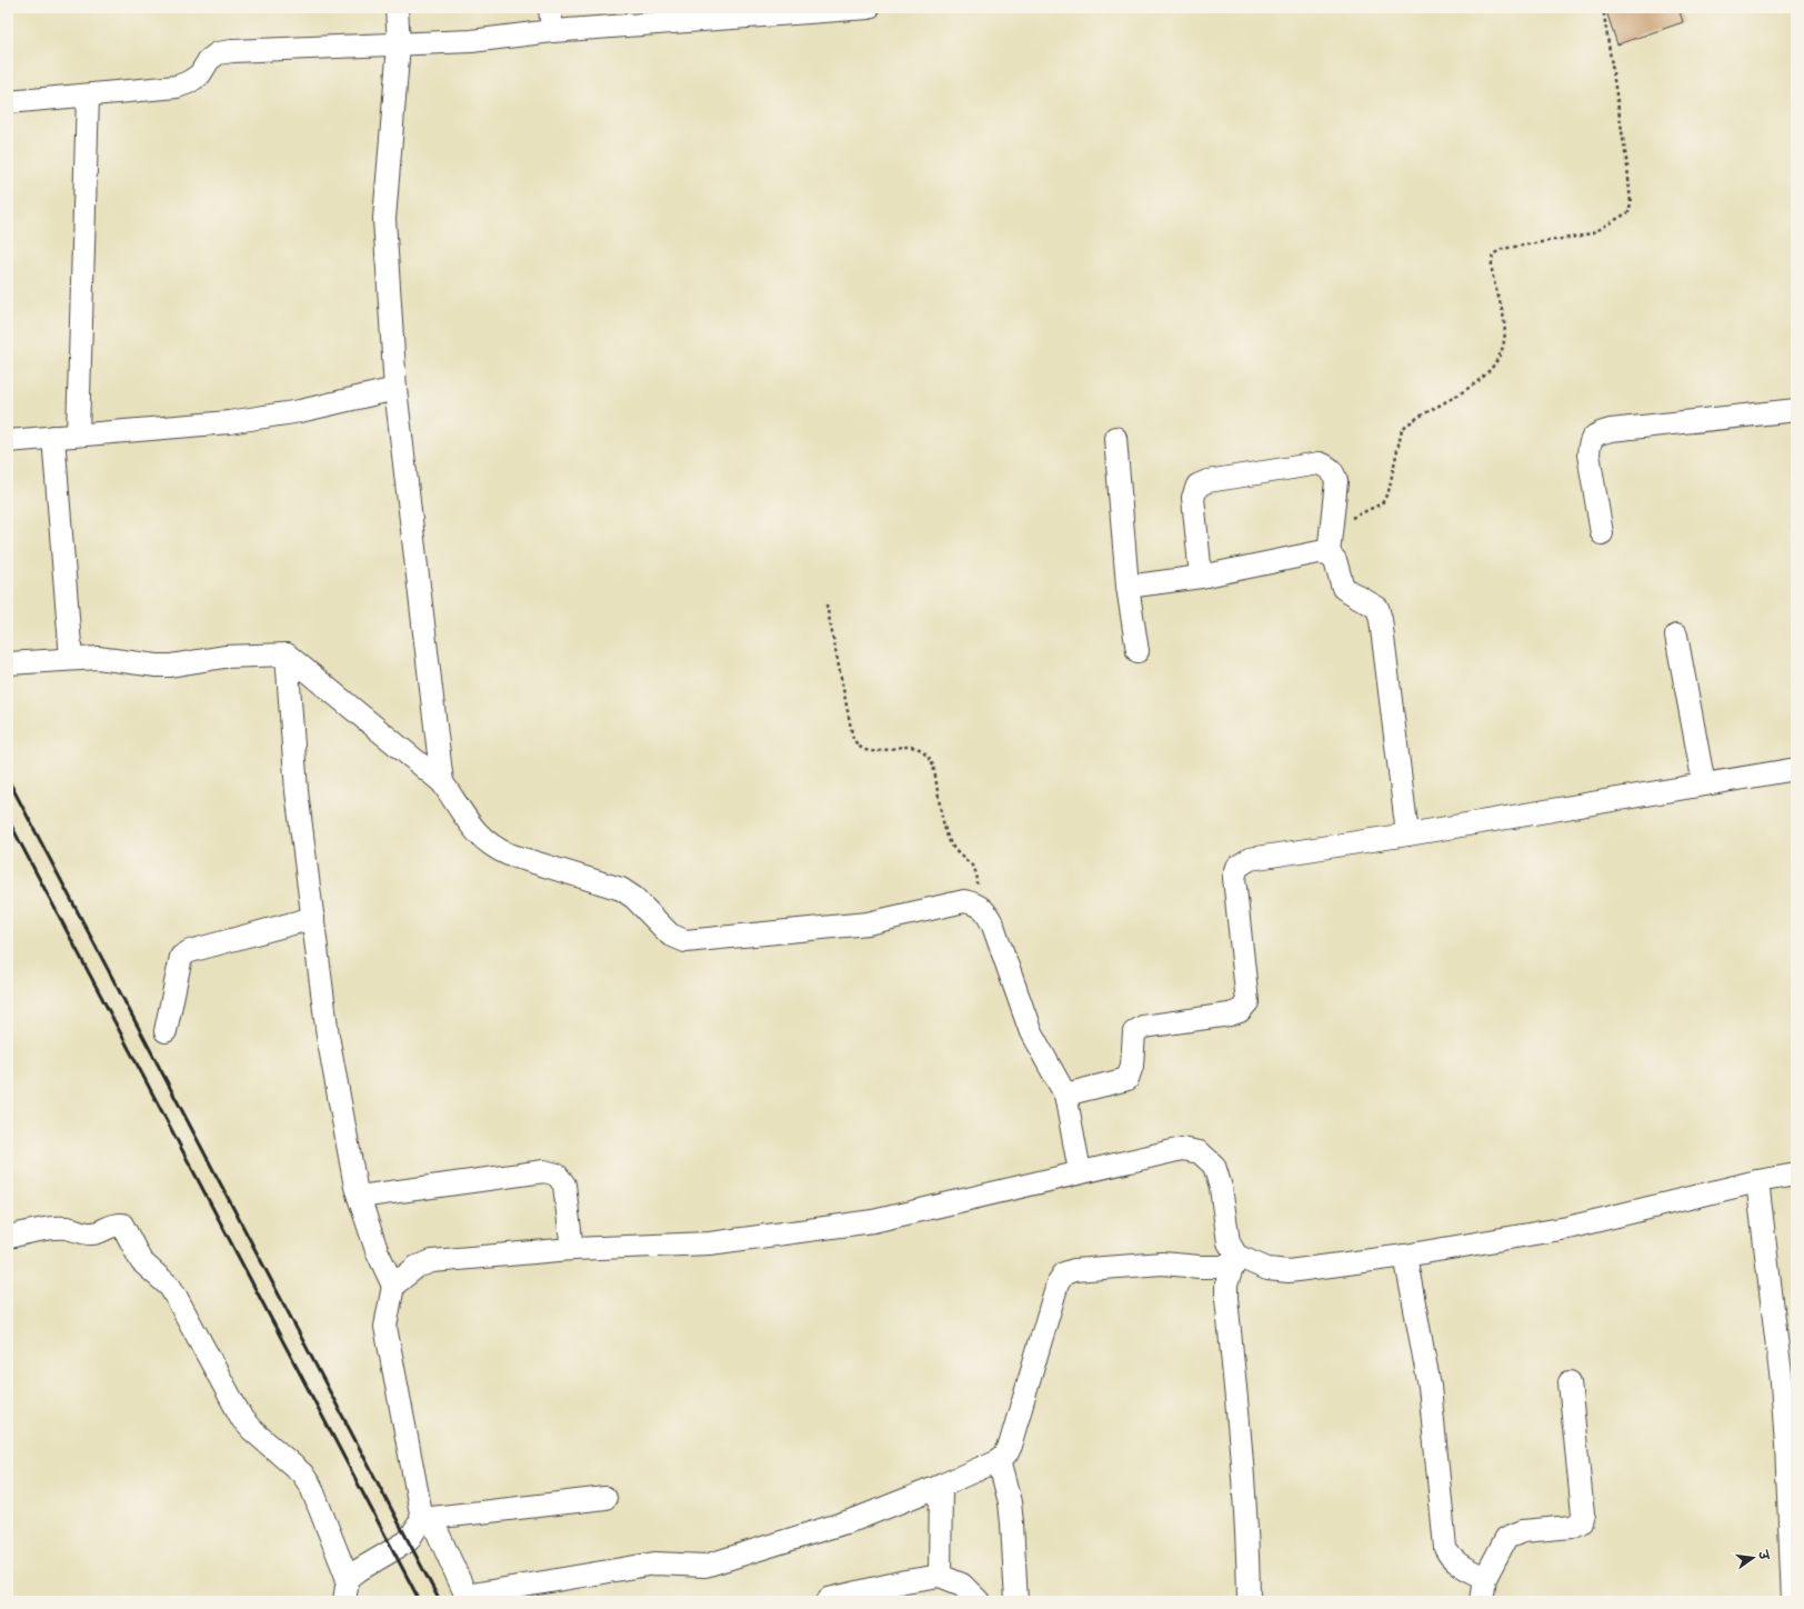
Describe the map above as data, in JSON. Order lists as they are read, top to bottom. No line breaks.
{"north":"right"}
